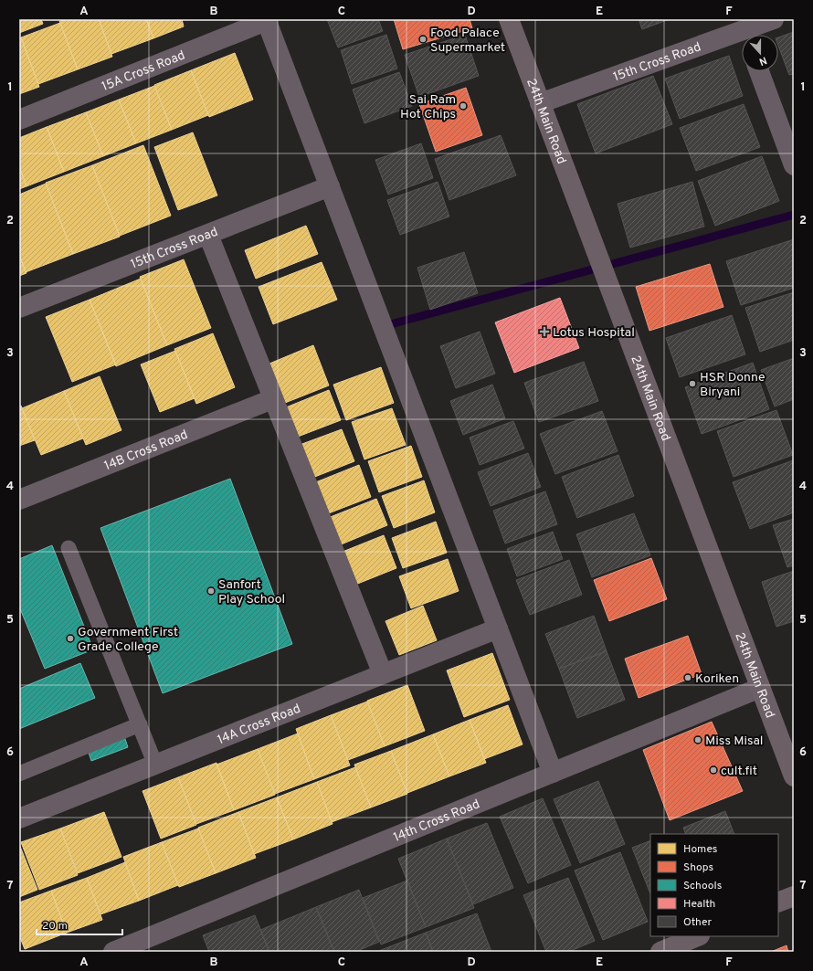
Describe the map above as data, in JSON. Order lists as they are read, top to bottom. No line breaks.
{"streets":{"street":["15th Cross Road","15A Cross Road","24th Main Road","14B Cross Road","14A Cross Road","14th Cross Road"]},"crossings":[["15th Cross Road","24th Main Road"],["24th Main Road","14th Cross Road"]],"places":{"other":["Food Palace Supermarket","Sai Ram Hot Chips","HSR Donne Biryani","Sanfort Play School","Government First Grade College","Koriken","Miss Misal","cult.fit"],"health":["Lotus Hospital"]},"legend":["Homes","Shops","Schools","Health","Other"],"scale_bar":"20 m","north":"bottom","grid":{"columns":["A","B","C","D","E","F"],"rows":["1","2","3","4","5","6","7"]}}
